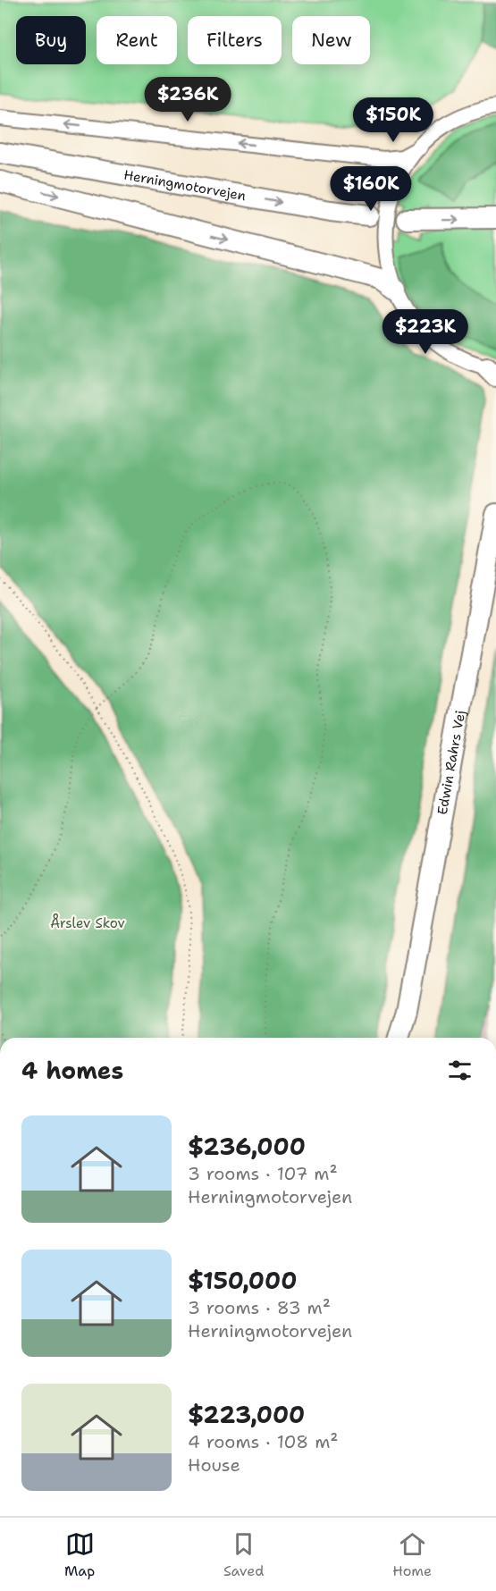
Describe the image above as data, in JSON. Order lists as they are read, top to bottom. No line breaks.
{"streets":{"highway":["Herningmotorvejen","Edwin Rahrs Vej"]},"parks":["Årslev Skov"],"page":{"chip":["Buy","Rent","Filters","New"],"price":["$236K","$150K","$160K","$223K"],"heading":"4 homes","list":[{"name":"$236,000","note":"3 rooms · 107 m² · Herningmotorvejen"},{"name":"$150,000","note":"3 rooms · 83 m² · Herningmotorvejen"},{"name":"$223,000","note":"4 rooms · 108 m² · House"}],"tabs":["Map","Saved","Home"]}}
